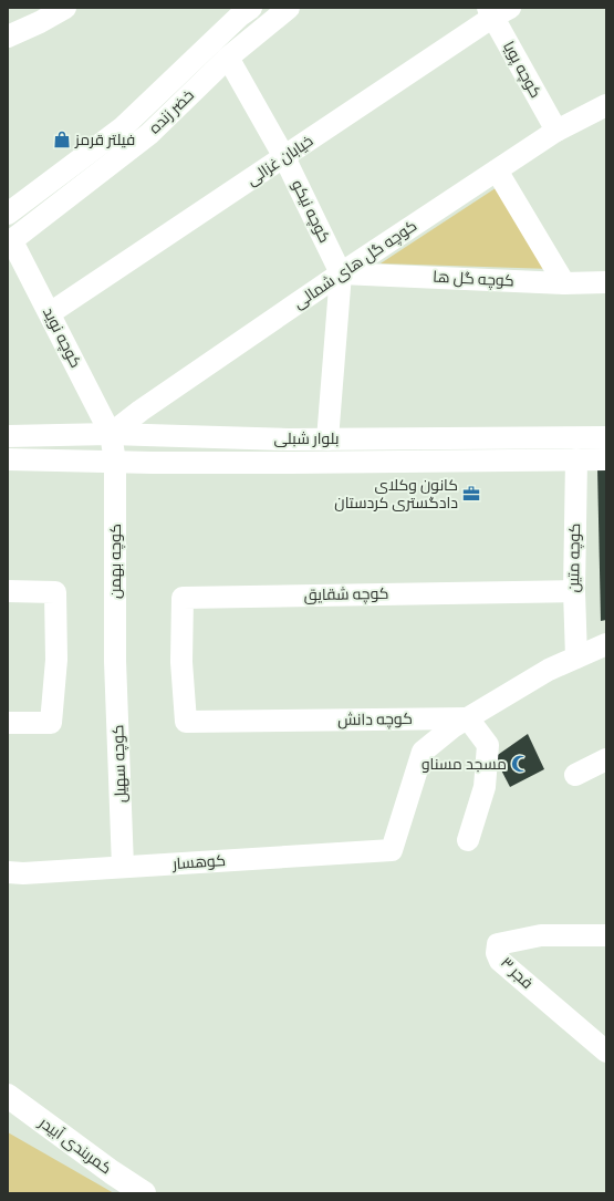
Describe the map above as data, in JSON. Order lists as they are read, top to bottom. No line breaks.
{"streets":{"main road":["کمربندی آبیدر"],"street":["کوچه پویا","خضر زنده","خیابان غزالی","کوچه نیکو","کوچه گل های شمالی","کوچه گل ها","کوچه نوید","بلوار شبلی","کوچه متین","کوچه بهمن","کوچه شقایق","کوچه دانش","کوچه سهیل","کوهسار","فجر ۳"]},"crossings":[["کوچه پویا","خیابان غزالی"],["کوچه پویا","کوچه گل های شمالی"],["خضر زنده","کوچه نیکو"],["خضر زنده","کوچه نوید"],["خیابان غزالی","کوچه نیکو"],["خیابان غزالی","کوچه نوید"],["کوچه نیکو","کوچه گل های شمالی"],["کوچه نیکو","کوچه گل ها"],["کوچه گل های شمالی","کوچه گل ها"],["کوچه گل های شمالی","کوچه نوید"],["کوچه گل های شمالی","بلوار شبلی"],["کوچه نوید","بلوار شبلی"],["کوچه نوید","کوچه بهمن"],["بلوار شبلی","کوچه متین"],["بلوار شبلی","کوچه بهمن"],["کوچه متین","کوچه شقایق"],["کوچه بهمن","کوچه سهیل"],["کوچه شقایق","کوچه دانش"],["کوچه دانش","کوهسار"],["کوچه سهیل","کوهسار"]],"places":{"shop":["فیلتر قرمز"],"office":["کانون وکلای دادگستری کردستان"],"mosque":["مسجد مسناو"]}}
